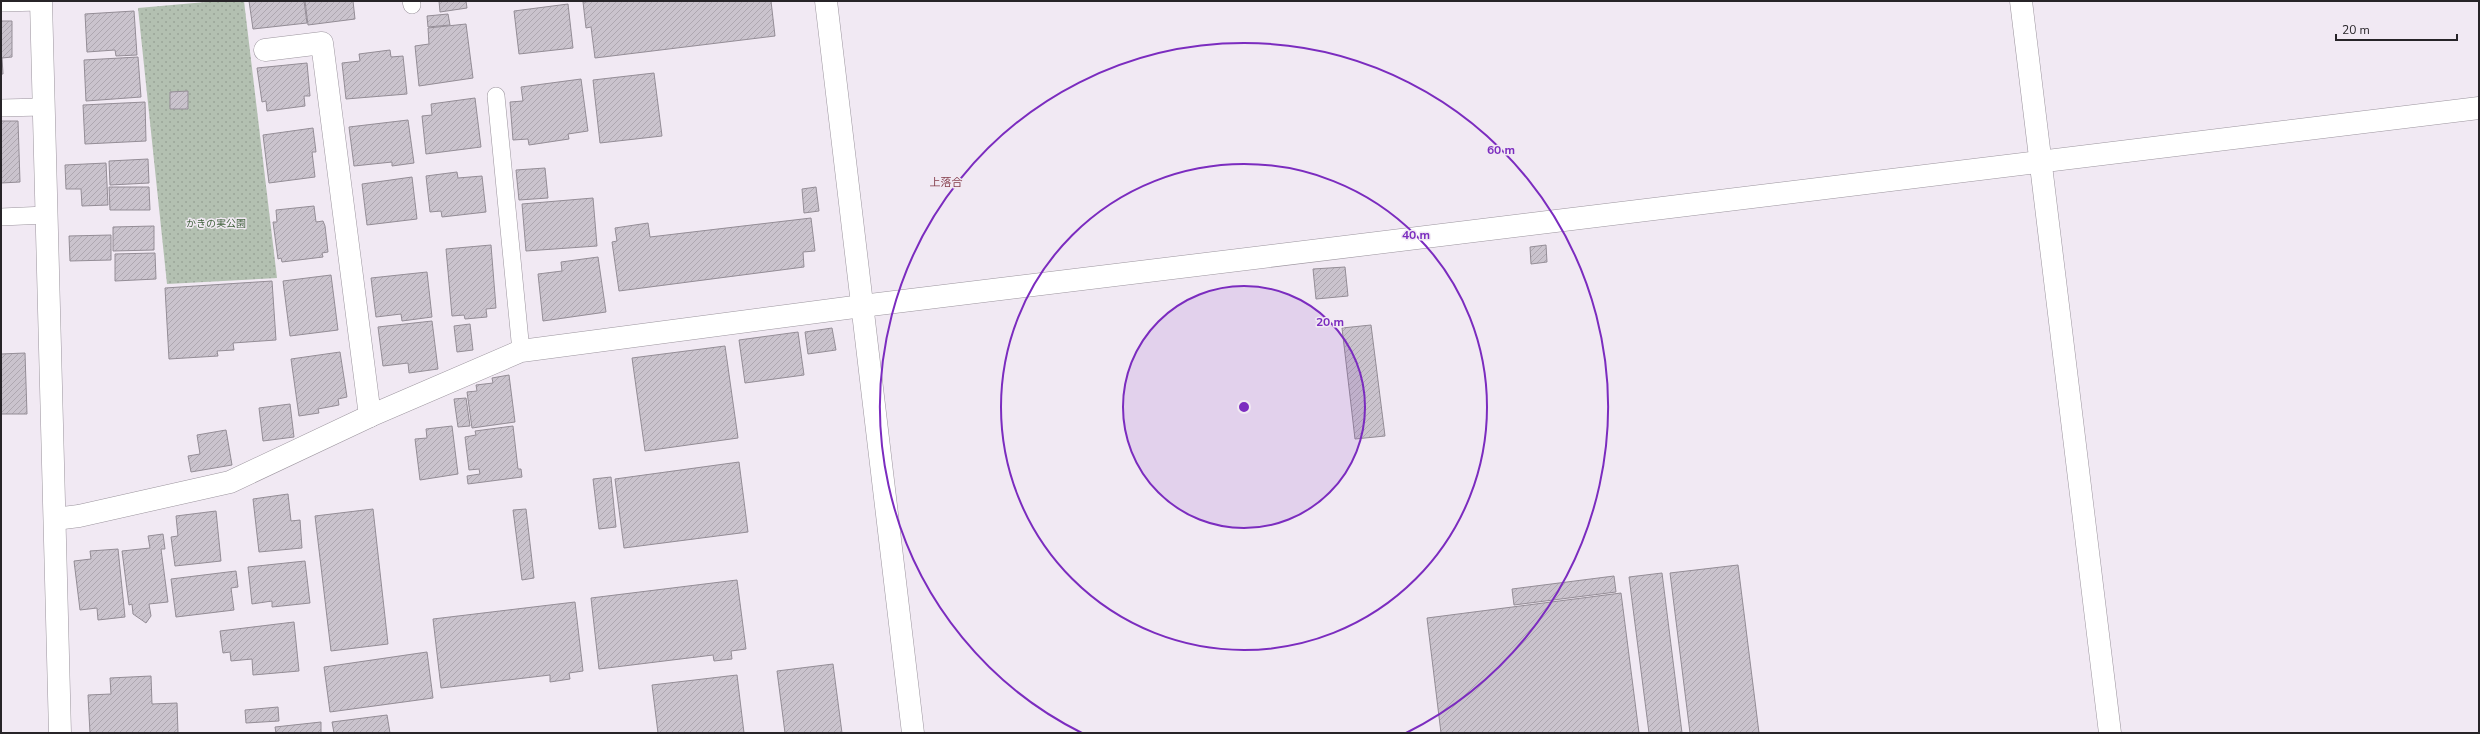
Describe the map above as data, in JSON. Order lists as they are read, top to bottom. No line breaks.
{"districts":["上落合"],"parks":["かきの実公園"],"scale_bar":"20 m","rings":["60 m","40 m","20 m"]}
